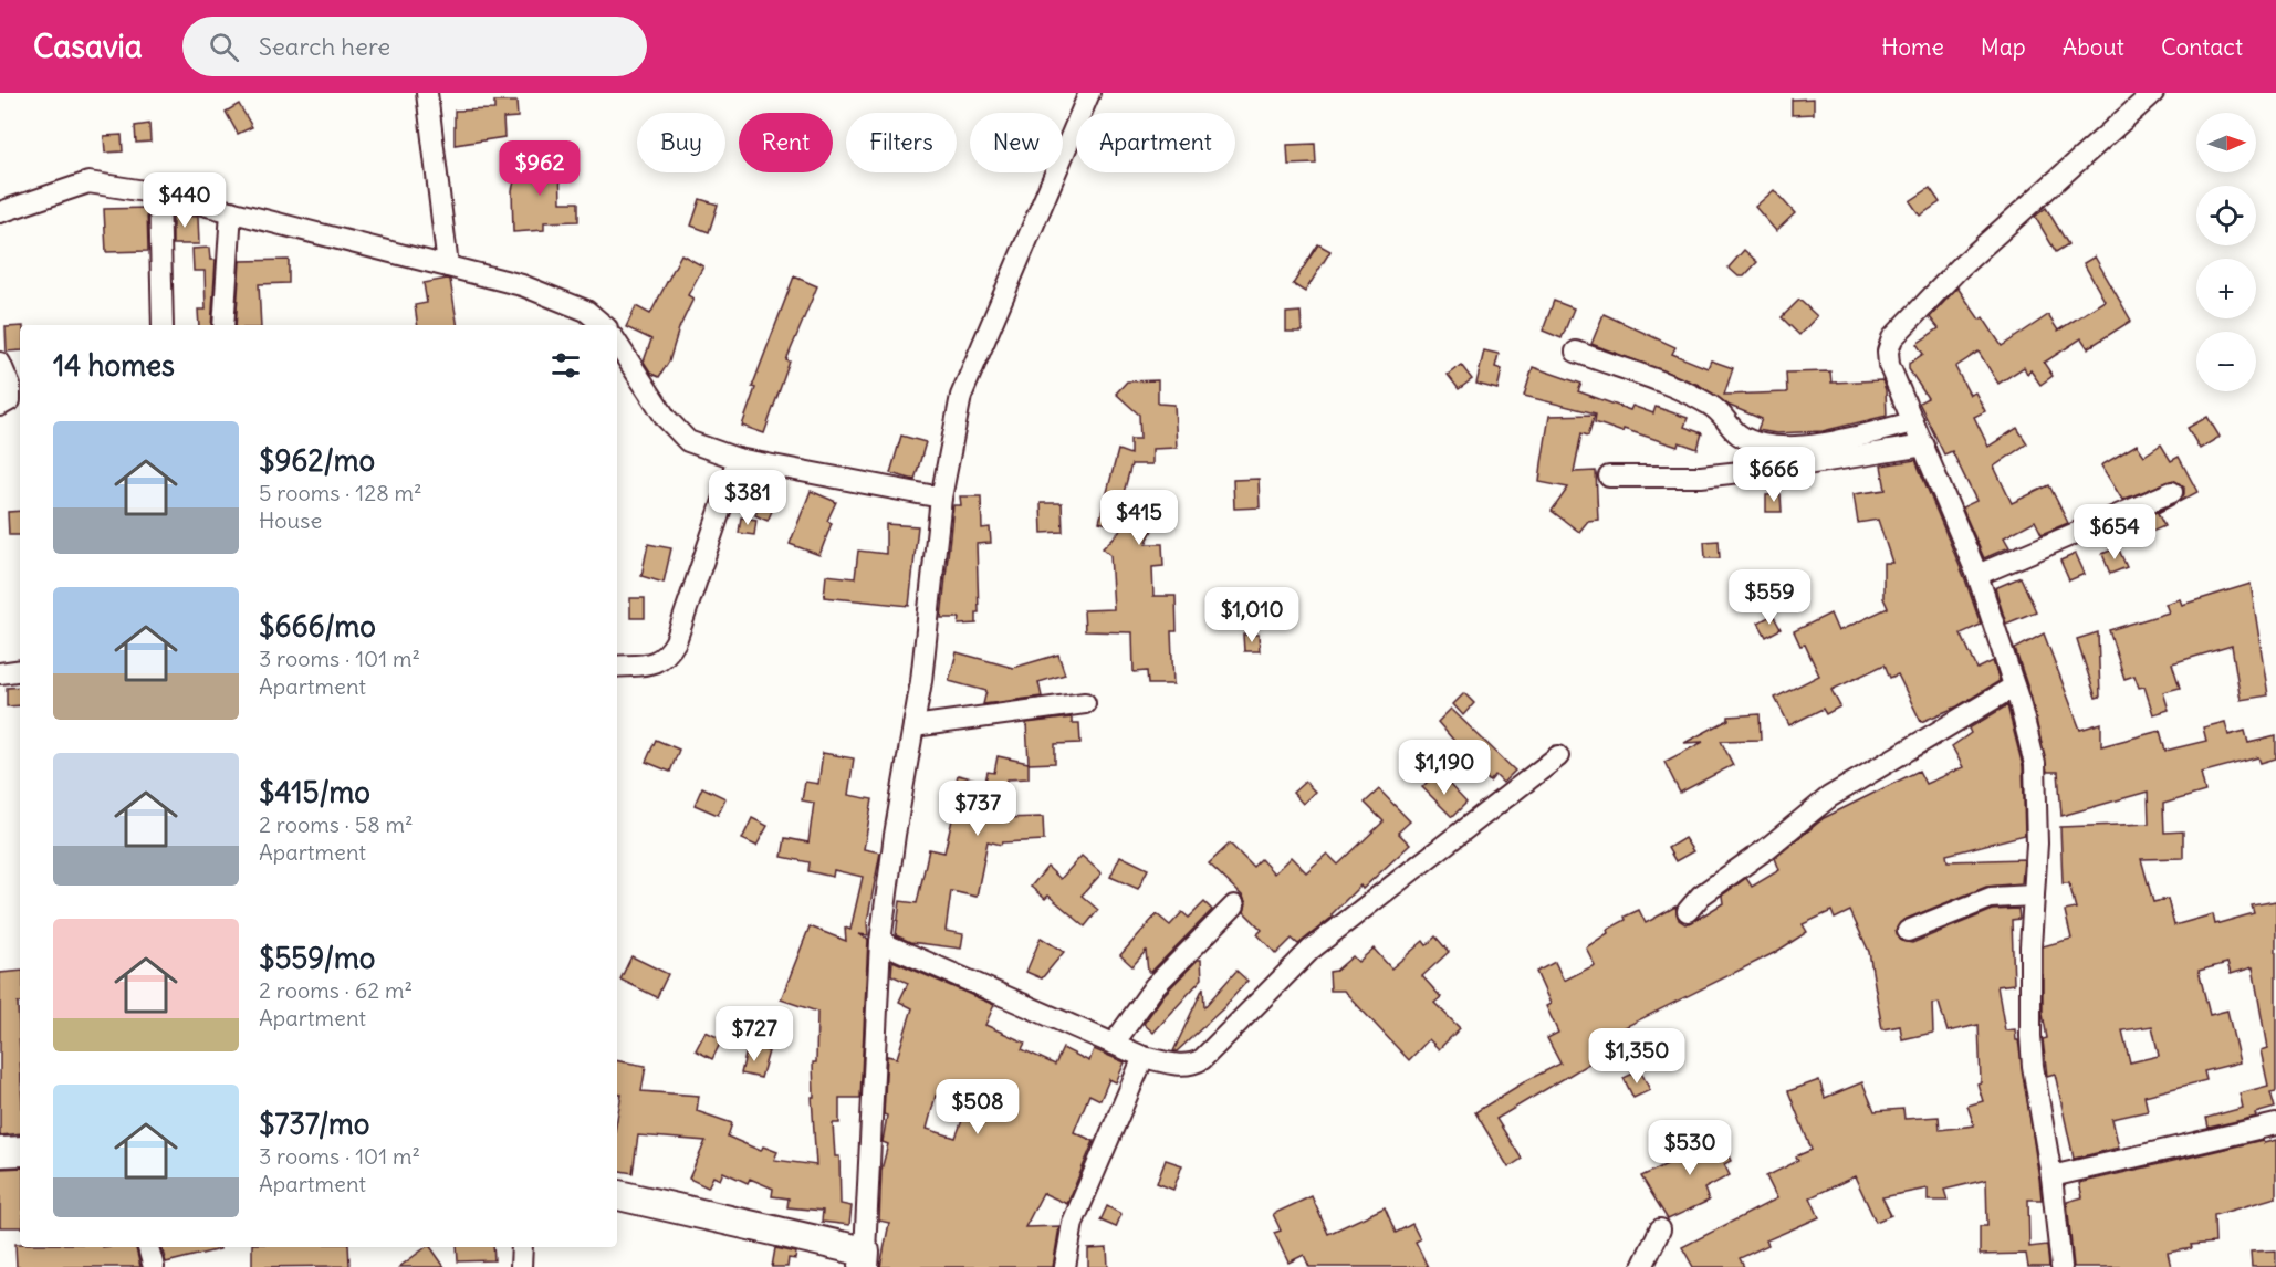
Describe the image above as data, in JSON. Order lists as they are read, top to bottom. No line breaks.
{"north":"right","page":{"header":"Casavia","search":"Search here","nav":["Home","Map","About","Contact"],"map_buttons":["+","−"],"chip":["Buy","Rent","Filters","New","Apartment"],"price":["$962","$440","$666","$381","$415","$654","$559","$1,010","$1,190","$737","$727","$1,350","$508","$530"],"heading":"14 homes","list":[{"name":"$962/mo","note":"5 rooms · 128 m² · House"},{"name":"$666/mo","note":"3 rooms · 101 m² · Apartment"},{"name":"$415/mo","note":"2 rooms · 58 m² · Apartment"},{"name":"$559/mo","note":"2 rooms · 62 m² · Apartment"},{"name":"$737/mo","note":"3 rooms · 101 m² · Apartment"}]}}
